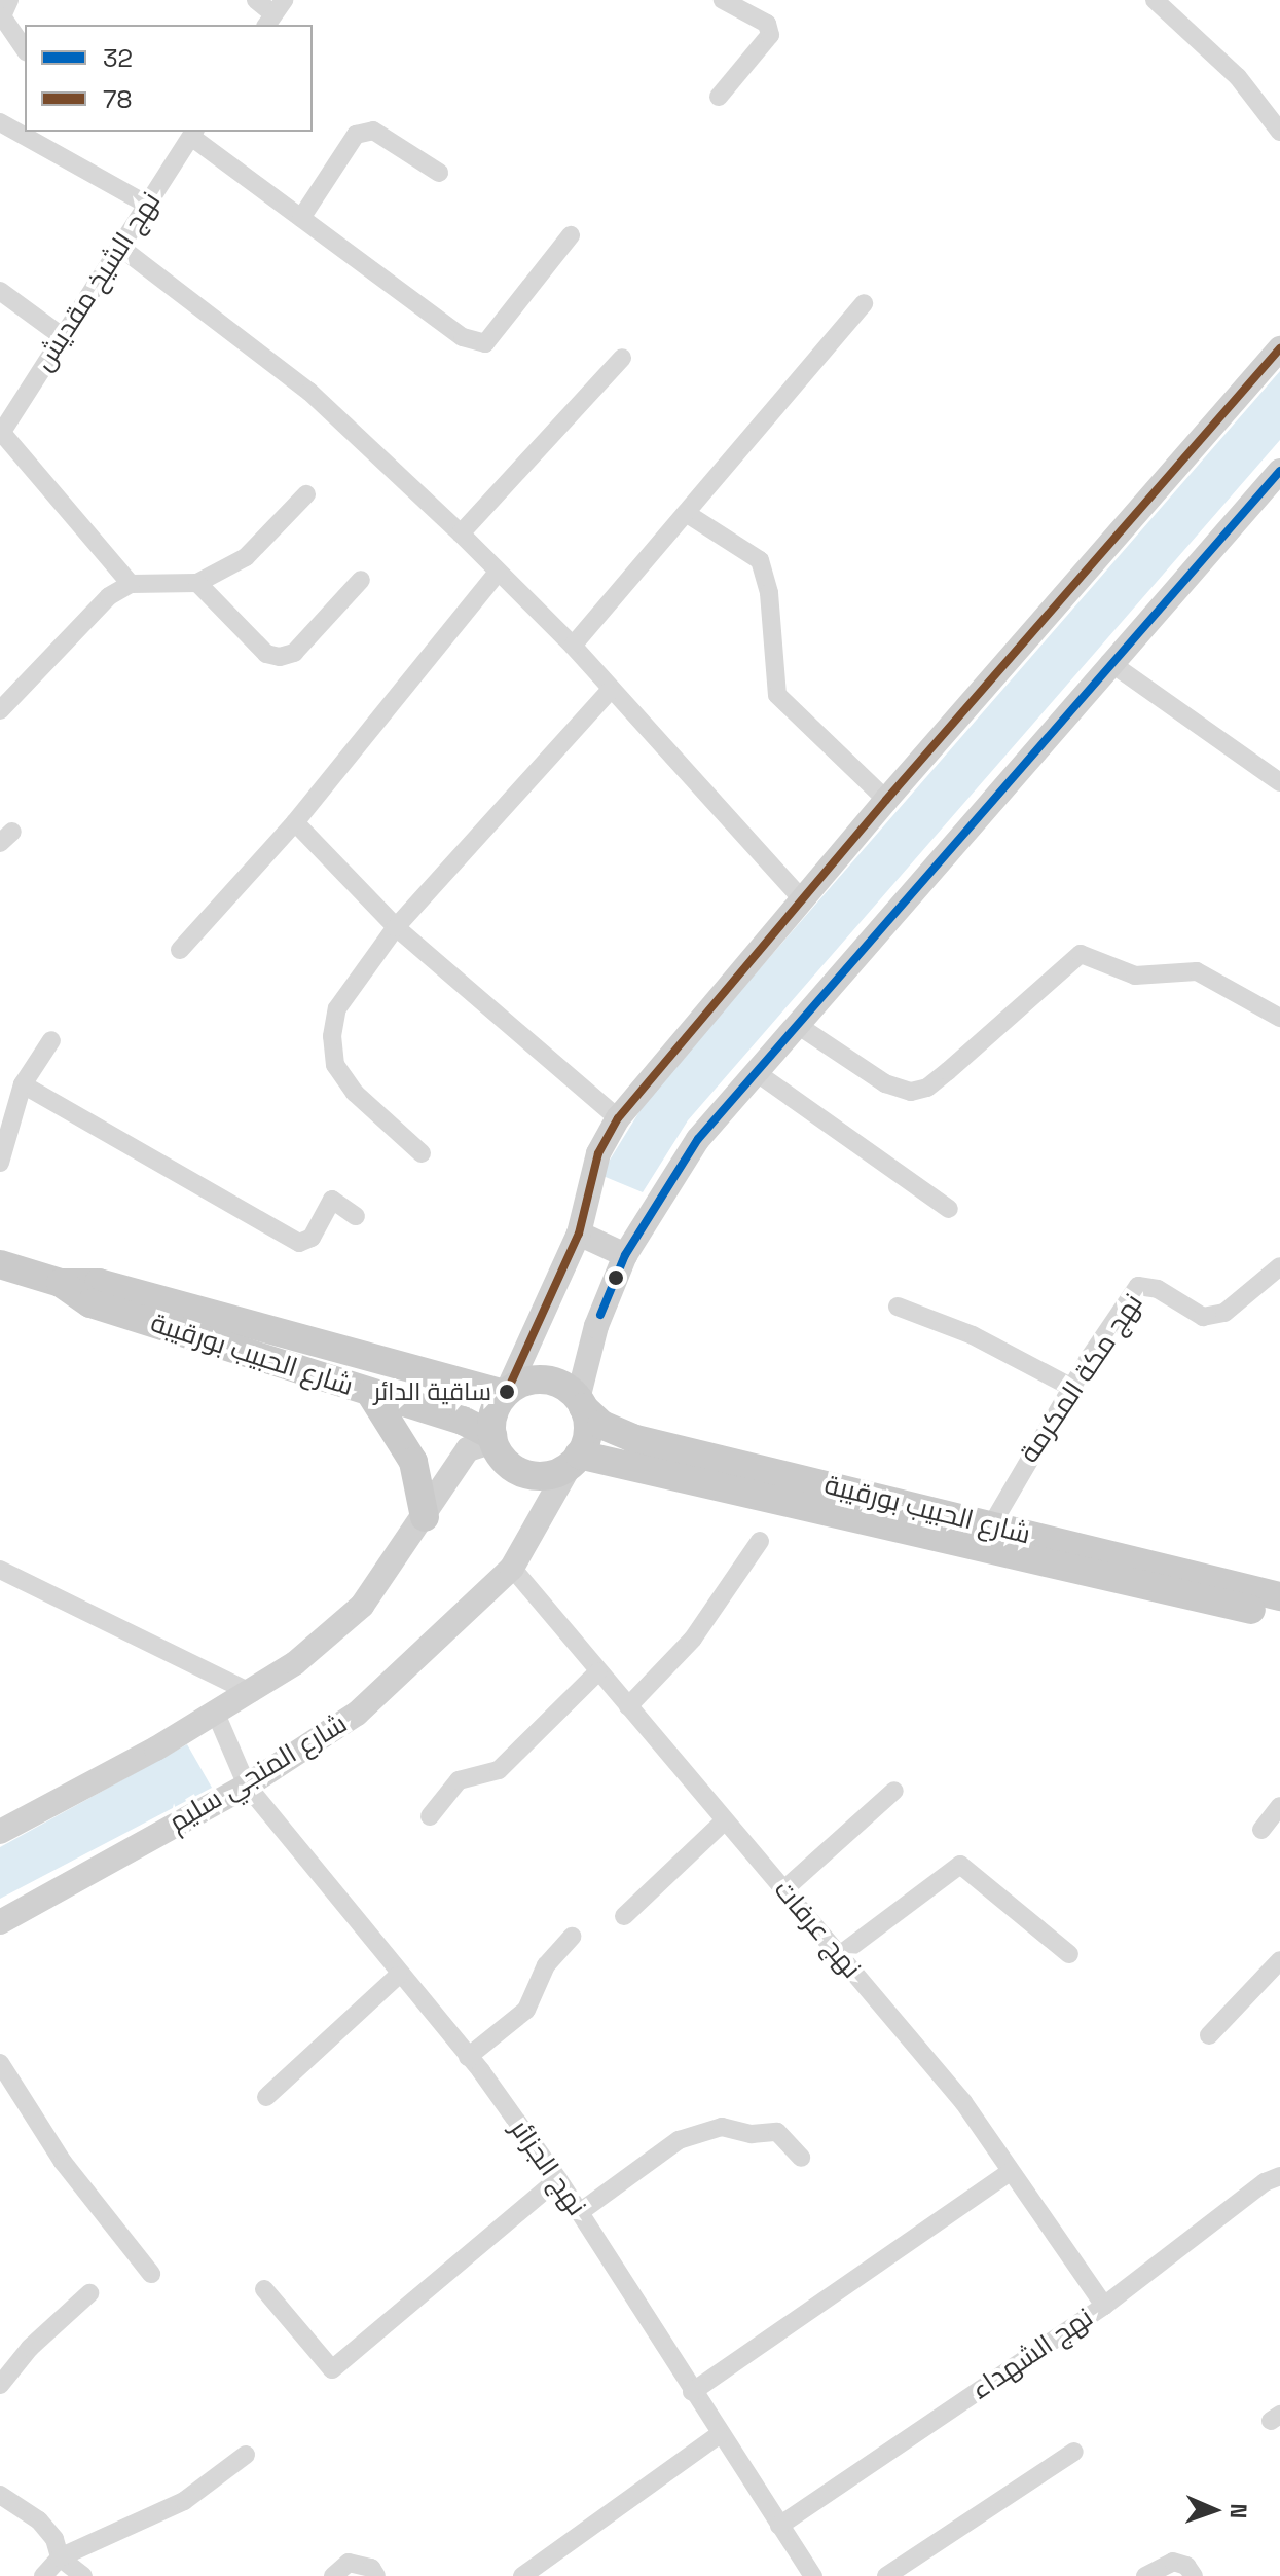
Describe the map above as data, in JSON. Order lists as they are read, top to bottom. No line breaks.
{"streets":{"main road":["شارع الحبيب بورقيبة","شارع المنجي سليم"],"street":["نهج الشيخ مقديش","نهج مكة المكرمة","نهج عرفات","نهج الجزائر","نهج الشهداء"]},"crossings":[["شارع الحبيب بورقيبة","نهج مكة المكرمة"],["شارع الحبيب بورقيبة","شارع المنجي سليم"],["شارع المنجي سليم","نهج عرفات"],["شارع المنجي سليم","نهج الجزائر"],["نهج عرفات","نهج الشهداء"],["نهج الجزائر","نهج الشهداء"]],"places":["ساقية الدائر"],"lines":["transit line 78","transit line 32"],"legend":["32","78"],"north":"right"}
